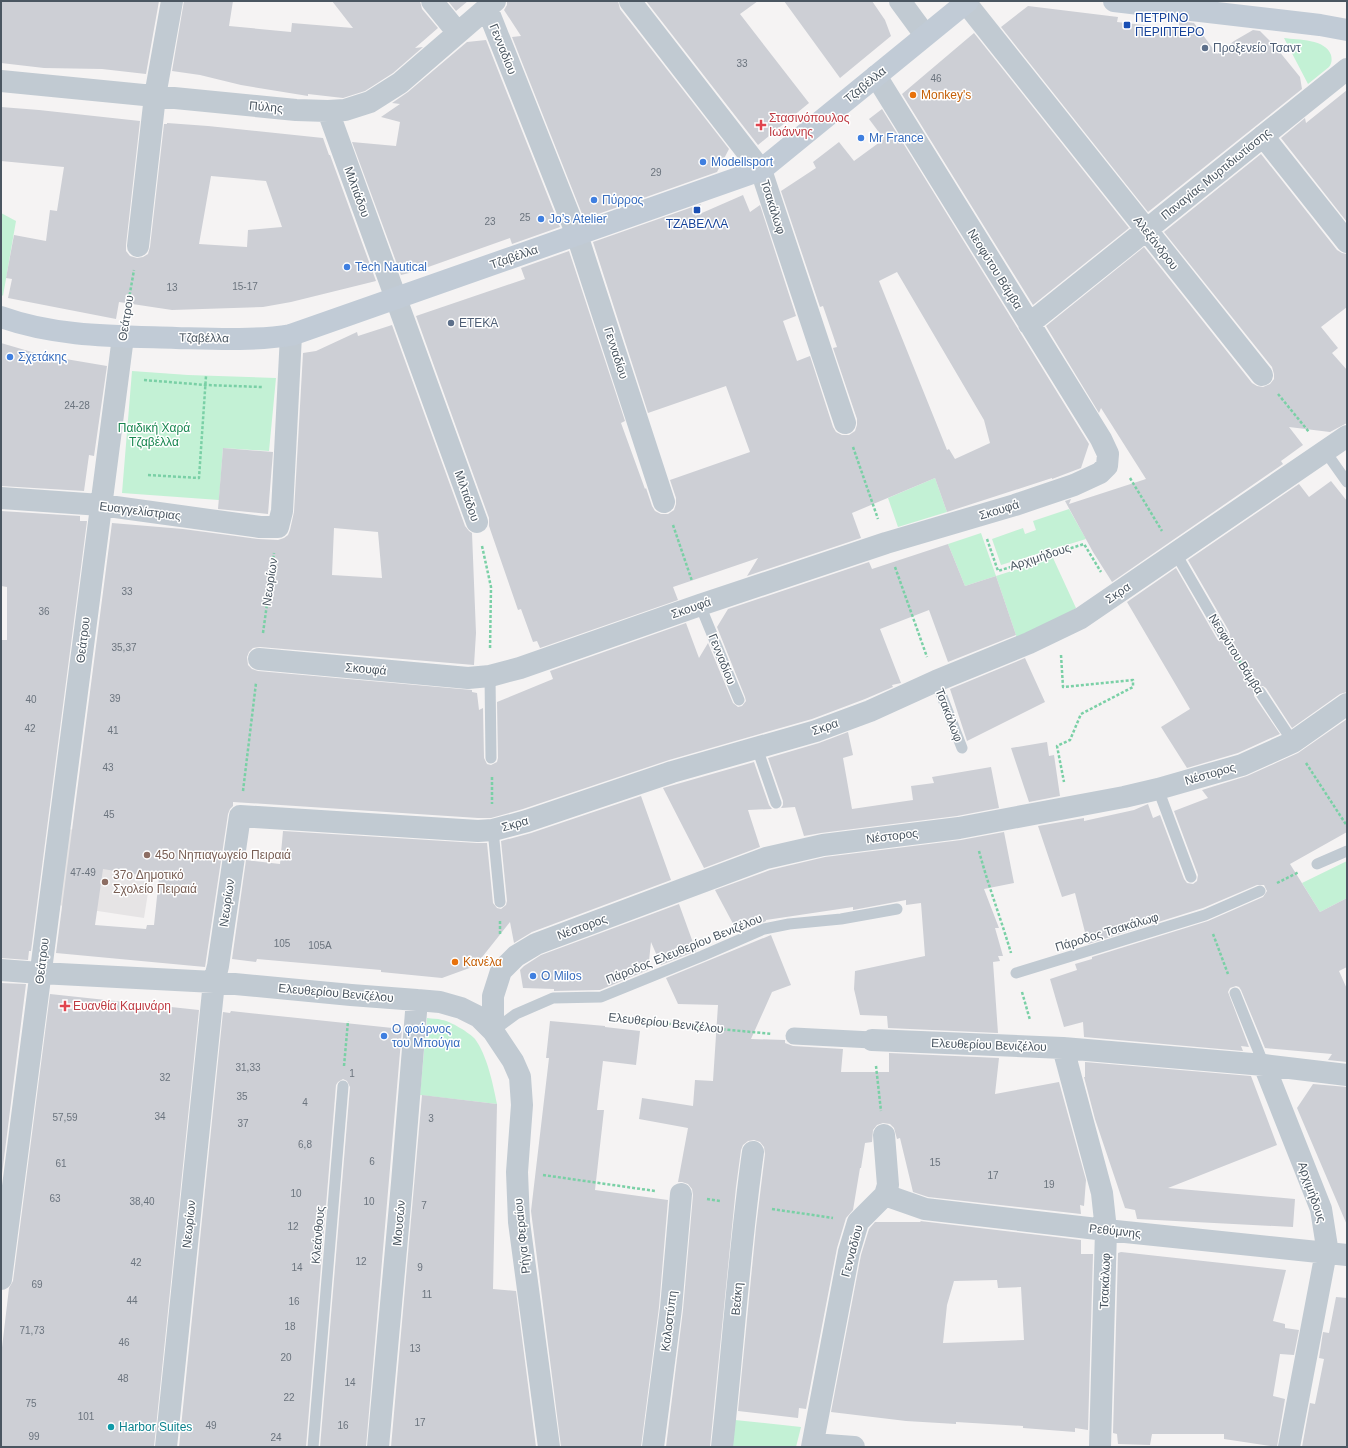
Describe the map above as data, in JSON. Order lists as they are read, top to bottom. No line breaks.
{"streets":{"main road":["Τζαβέλλα"],"street":["Γενναδίου","Πύλης","Παναγίας Μυρτιδιωτίσσης","Μιλτιάδου","Τσακάλωφ","Αλεξάνδρου","Νεοφύτου Βάμβα","Θεάτρου","Σκουφά","Ευαγγελίστριας","Αρχιμήδους","Νεωρίων","Σκρα","Νέστορος","Ελευθερίου Βενιζέλου","Μουσών","Ρεθύμνης","Ρήγα Φεραίου","Βεάκη","Καλοστύπη"],"lane":["Πάροδος Τσακάλωφ","Πάροδος Ελευθερίου Βενιζέλου","Κλεάνθους"]},"crossings":[["Γενναδίου","Τζαβέλλα"],["Γενναδίου","Πύλης"],["Γενναδίου","Σκουφά"],["Γενναδίου","Ρεθύμνης"],["Τζαβέλλα","Μιλτιάδου"],["Τζαβέλλα","Τσακάλωφ"],["Τζαβέλλα","Αλεξάνδρου"],["Τζαβέλλα","Νεοφύτου Βάμβα"],["Τζαβέλλα","Θεάτρου"],["Πύλης","Μιλτιάδου"],["Παναγίας Μυρτιδιωτίσσης","Αλεξάνδρου"],["Παναγίας Μυρτιδιωτίσσης","Νεοφύτου Βάμβα"],["Μιλτιάδου","Σκουφά"],["Τσακάλωφ","Σκρα"],["Τσακάλωφ","Ελευθερίου Βενιζέλου"],["Τσακάλωφ","Ρεθύμνης"],["Νεοφύτου Βάμβα","Σκουφά"],["Νεοφύτου Βάμβα","Σκρα"],["Νεοφύτου Βάμβα","Νέστορος"],["Θεάτρου","Ευαγγελίστριας"],["Θεάτρου","Ελευθερίου Βενιζέλου"],["Σκουφά","Νεωρίων"],["Ευαγγελίστριας","Νεωρίων"],["Αρχιμήδους","Ελευθερίου Βενιζέλου"],["Αρχιμήδους","Ρεθύμνης"],["Νεωρίων","Σκρα"],["Νεωρίων","Ελευθερίου Βενιζέλου"],["Νέστορος","Πάροδος Ελευθερίου Βενιζέλου"],["Νέστορος","Ελευθερίου Βενιζέλου"],["Νέστορος","Ρήγα Φεραίου"],["Πάροδος Ελευθερίου Βενιζέλου","Ελευθερίου Βενιζέλου"],["Πάροδος Ελευθερίου Βενιζέλου","Ρήγα Φεραίου"],["Ελευθερίου Βενιζέλου","Μουσών"],["Ελευθερίου Βενιζέλου","Ρήγα Φεραίου"]],"parks":["Παιδική Χαρά Τζαβέλλα"],"places":{"transit":["ΠΕΤΡΙΝΟ ΠΕΡΙΠΤΕΡΟ","ΤΖΑΒΕΛΛΑ"],"other":["Προξενείο Τσαντ","Monkey's","Mr France","Modellsport","Πύρρος","Jo’s Atelier","Tech Nautical","ΕΤΕΚΑ","Σχετάκης","45ο Νηπιαγωγείο Πειραιά","37ο Δημοτικό Σχολείο Πειραιά","Κανέλα","O Milos","Ο φούρνος του Μπούγια","Harbor Suites"],"health":["Στασινόπουλος Ιωάννης","Ευανθία Καμινάρη"]},"house_numbers":["33","46","29","25","23","15-17","13","24-28","33","36","35,37","39","40","42","41","43","45","47-49","105","105A","31,33","1","32","35","4","34","57,59","3","37","6,8","6","15","61","17","19","10","63","38,40","10","7","12","12","42","14","9","69","11","44","16","18","71,73","46","13","20","48","14","22","75","101","17","49","16","99","24"]}
